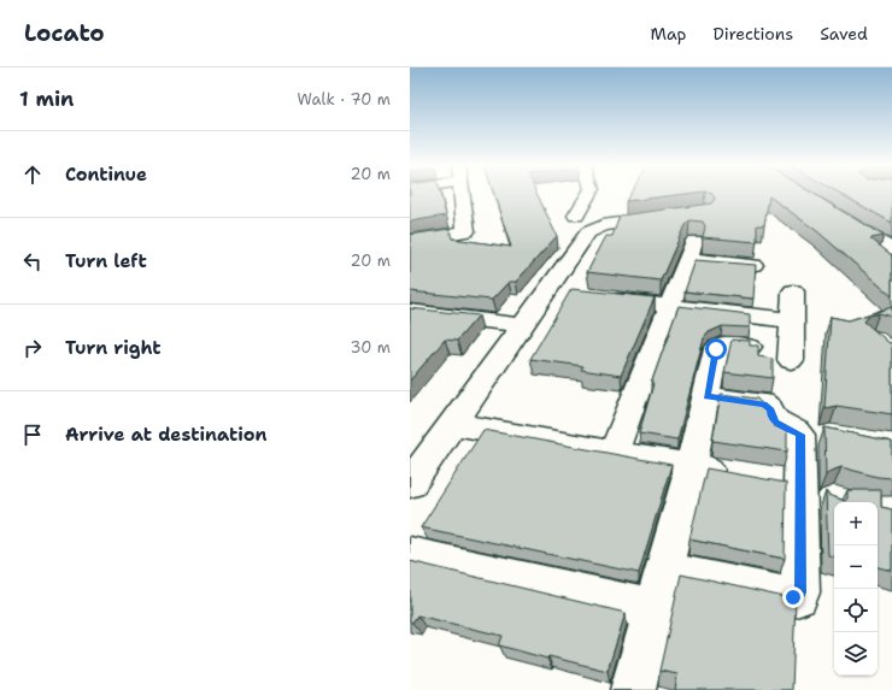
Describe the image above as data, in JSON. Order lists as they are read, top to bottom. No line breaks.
{"page":{"header":"Locato","nav":["Map","Directions","Saved"],"heading":["1 min","Walk · 70 m"],"list":[["Continue","20 m"],["Turn left","20 m"],["Turn right","30 m"],"Arrive at destination"],"map_buttons":["+","−"]}}
